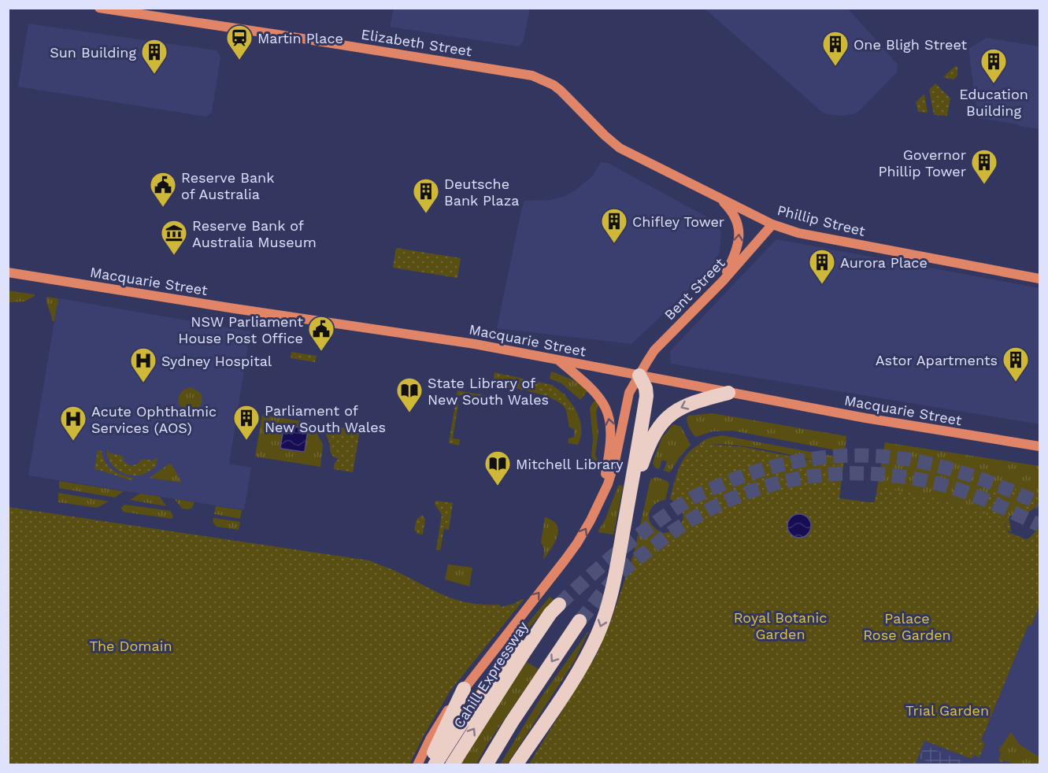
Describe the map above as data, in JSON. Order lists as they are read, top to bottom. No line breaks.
{"streets":{"highway":["Cahill Expressway"],"street":["Elizabeth Street","Phillip Street","Macquarie Street","Bent Street"]},"crossings":[["Elizabeth Street","Phillip Street"],["Phillip Street","Bent Street"],["Macquarie Street","Bent Street"]],"parks":["Royal Botanic Garden","Palace Rose Garden","The Domain","Trial Garden"],"places":{"station":["Martin Place"],"building":["One Bligh Street","Sun Building","Education Building","Governor Phillip Tower","Deutsche Bank Plaza","Chifley Tower","Aurora Place","Astor Apartments","Parliament of New South Wales"],"public building":["Reserve Bank of Australia","NSW Parliament House Post Office"],"museum":["Reserve Bank of Australia Museum"],"hospital":["Sydney Hospital","Acute Ophthalmic Services (AOS)"],"library":["State Library of New South Wales","Mitchell Library"]}}
